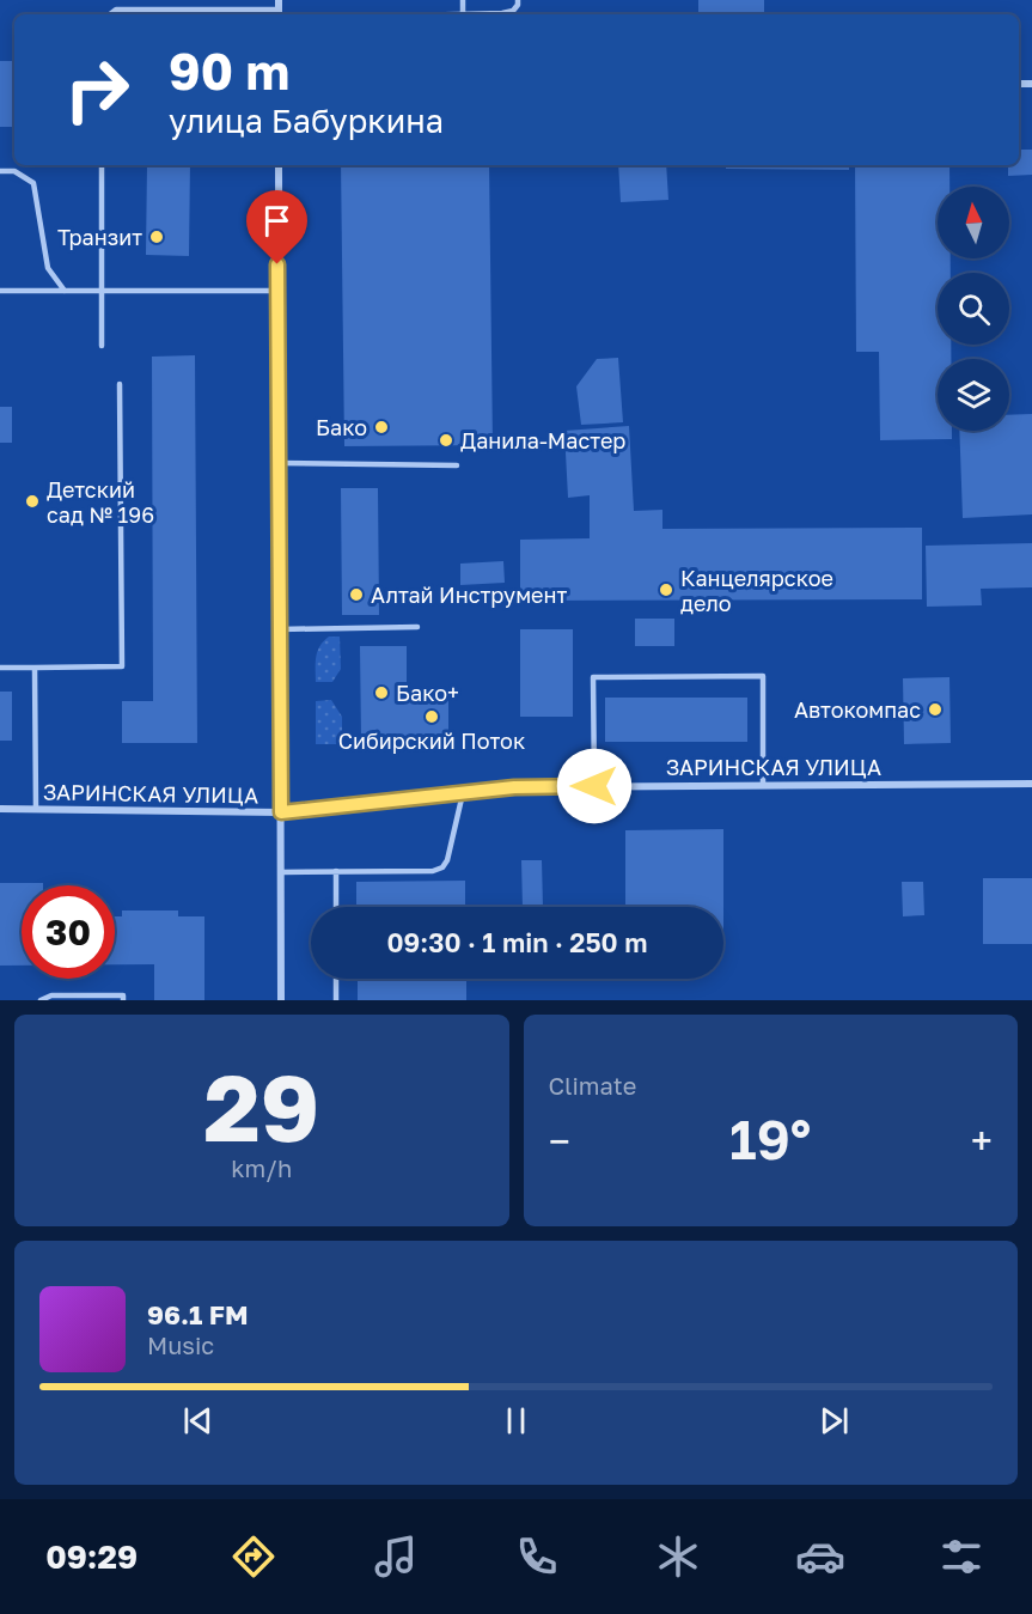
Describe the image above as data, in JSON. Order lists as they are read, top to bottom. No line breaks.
{"streets":{"street":["ЗАРИНСКАЯ УЛИЦА"]},"places":["Транзит","Бако","Данила-Мастер","Детский сад № 196","Канцелярское дело","Алтай Инструмент","Бако+","Автокомпас","Сибирский Поток"],"north":"top","page":{"turn":["90 m","улица Бабуркина"],"limit":"30","trip":"09:30 · 1 min · 250 m","tile":[["29","km/h"],"Climate"],"heat":["−","19°","+"],"song":["96.1 FM","Music"],"tabs":"09:29"}}
